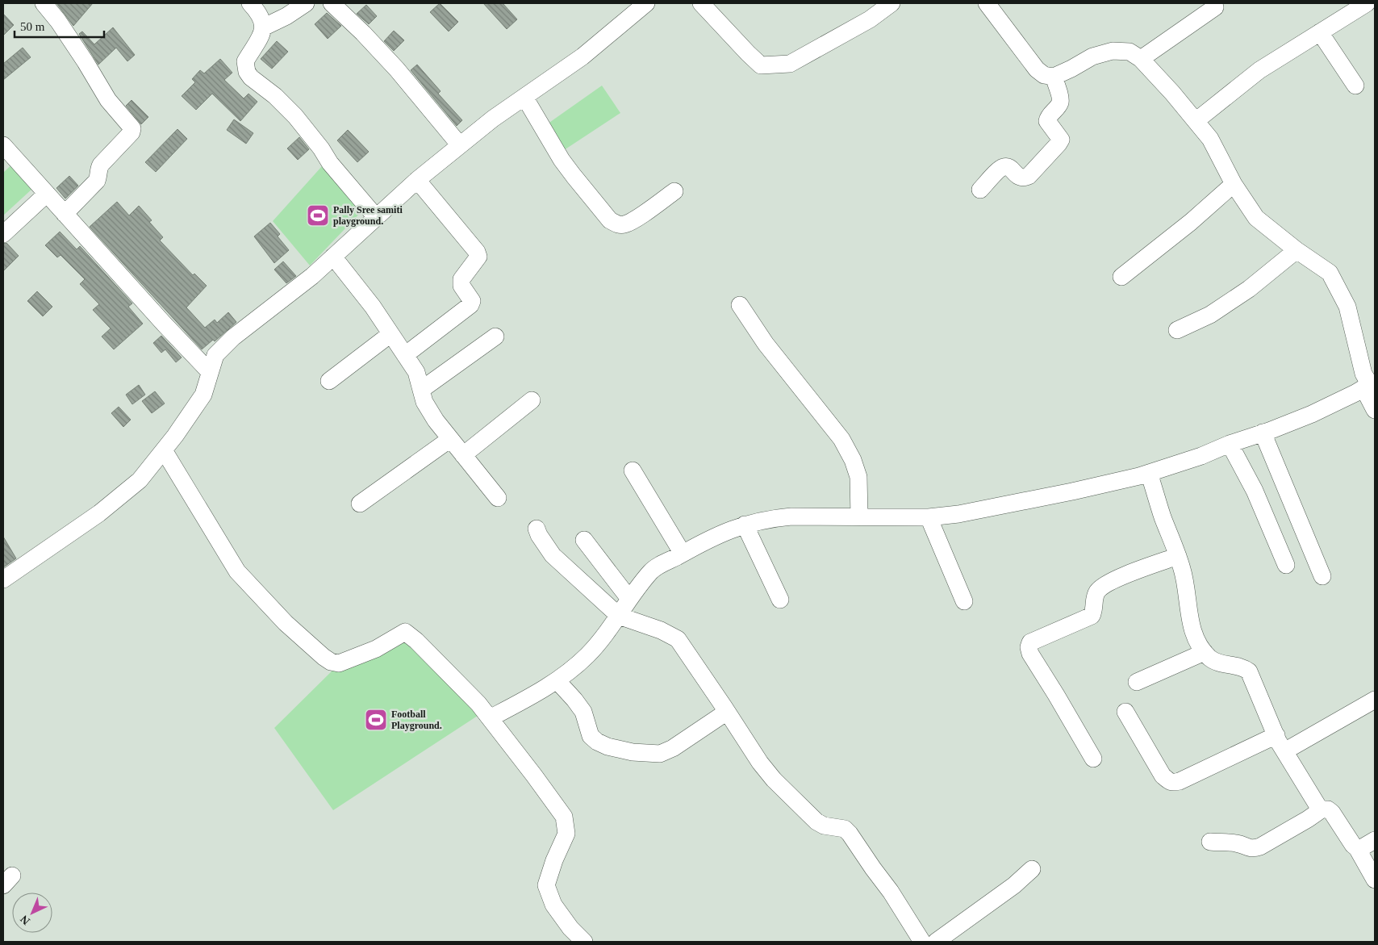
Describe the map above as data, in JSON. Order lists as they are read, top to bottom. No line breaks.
{"places":{"sports":["Pally Sree samiti playground.","Football Playground."]},"scale_bar":"50 m","north":"bottom left"}
